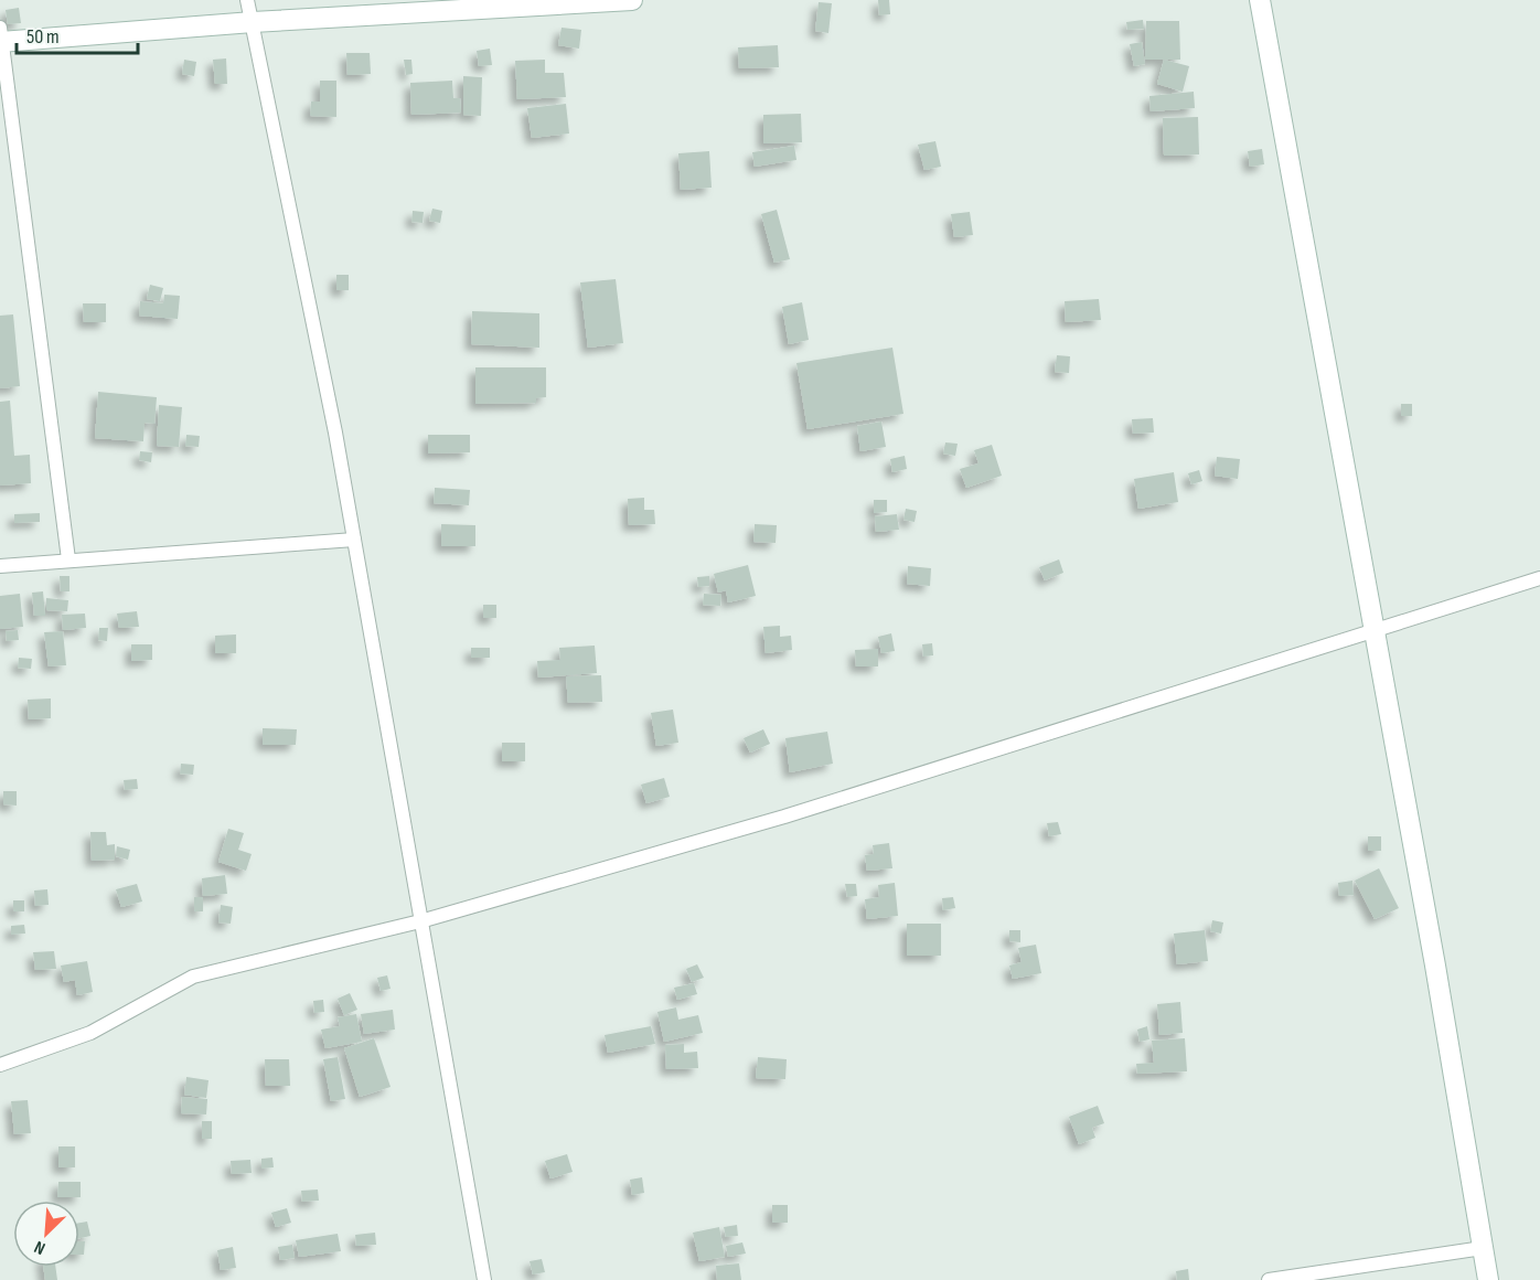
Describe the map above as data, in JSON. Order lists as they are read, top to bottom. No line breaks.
{"scale_bar":"50 m","north":"bottom left"}
